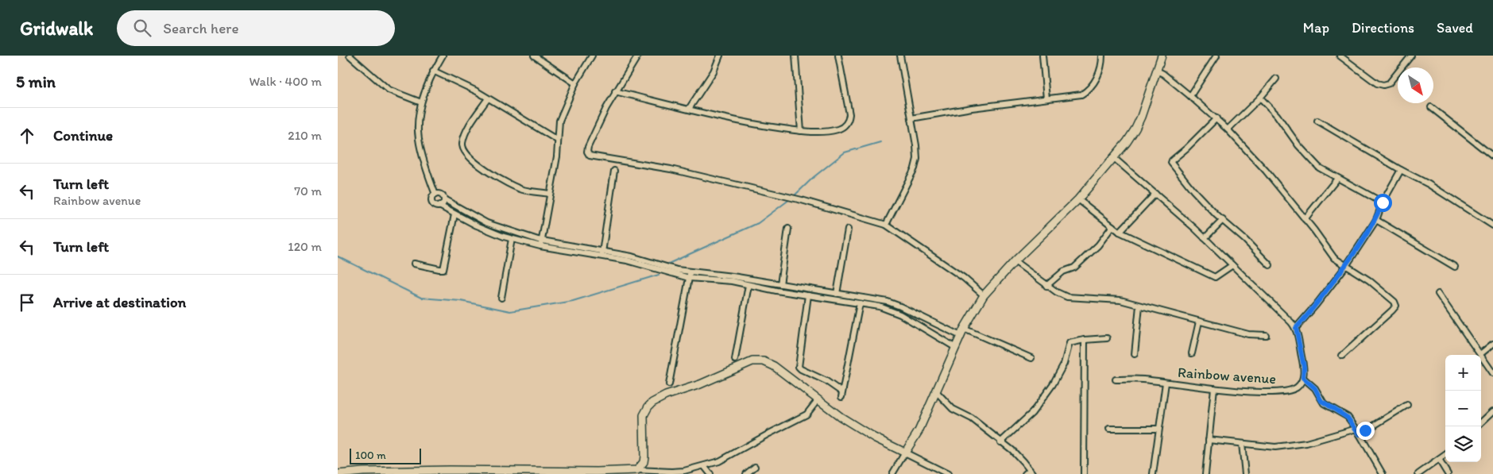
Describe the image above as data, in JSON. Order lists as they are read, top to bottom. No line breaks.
{"streets":{"street":["Rainbow avenue"]},"scale_bar":"100 m","north":"bottom right","page":{"header":"Gridwalk","search":"Search here","nav":["Map","Directions","Saved"],"heading":["5 min","Walk · 400 m"],"list":[["Continue","210 m"],["Turn left","Rainbow avenue","70 m"],["Turn left","120 m"],"Arrive at destination"],"map_buttons":["+","−"],"scale":"100 m"}}
